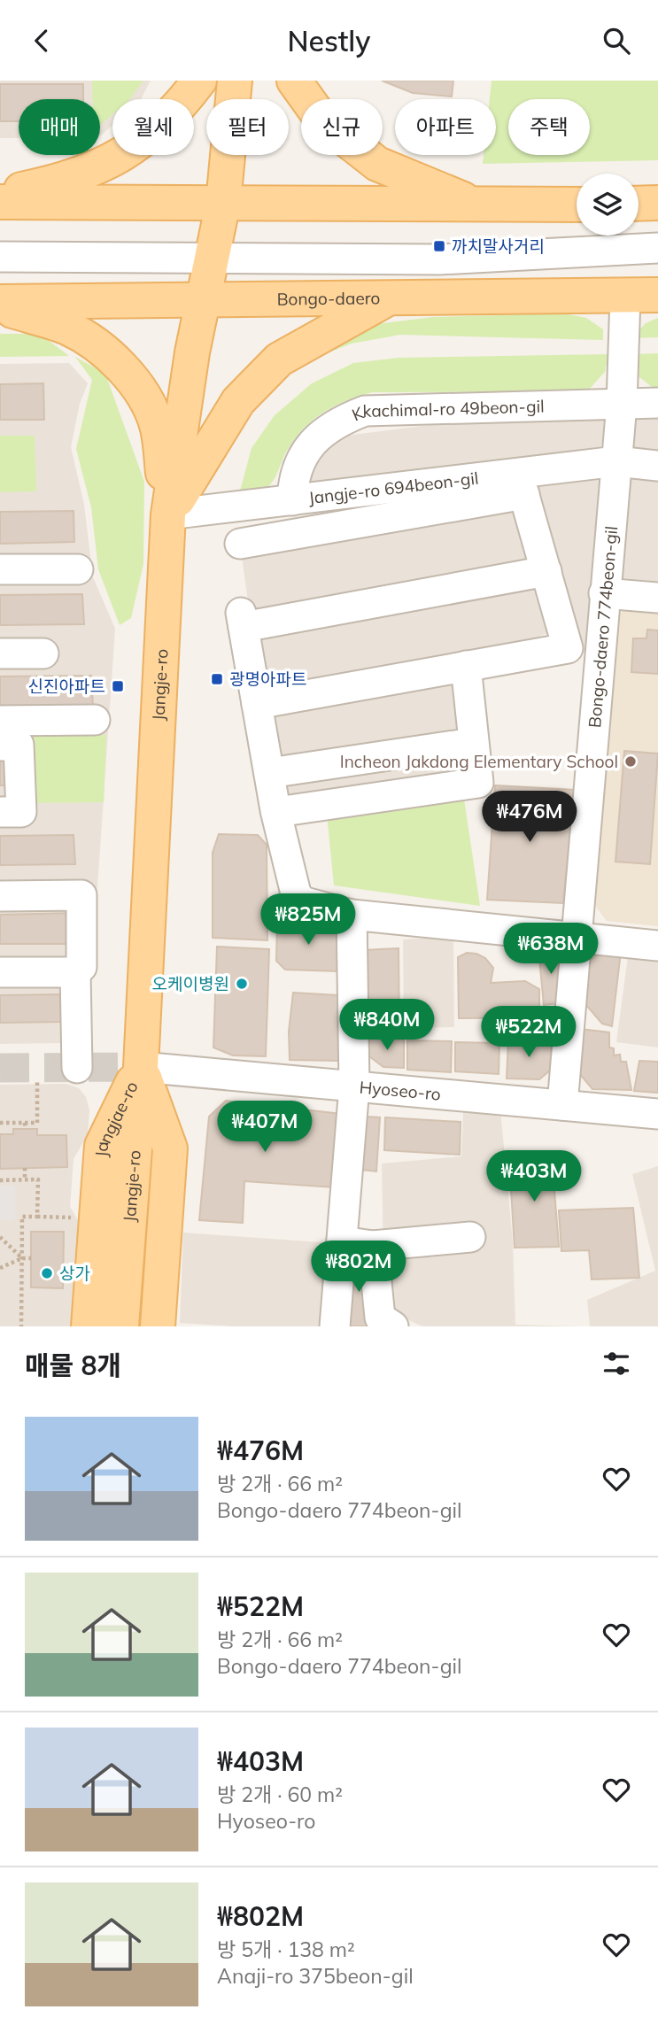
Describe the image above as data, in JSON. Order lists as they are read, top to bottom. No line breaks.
{"streets":{"main road":["Bongo-daero","Jangje-ro","Jangjae-ro"],"street":["Kkachimal-ro 49beon-gil","Jangje-ro 694beon-gil","Bongo-daero 774beon-gil","Hyoseo-ro"]},"crossings":[["Bongo-daero","Bongo-daero 774beon-gil"],["Bongo-daero","Jangje-ro"],["Kkachimal-ro 49beon-gil","Jangje-ro 694beon-gil"],["Kkachimal-ro 49beon-gil","Bongo-daero 774beon-gil"],["Jangje-ro 694beon-gil","Bongo-daero 774beon-gil"],["Jangje-ro 694beon-gil","Jangje-ro"],["Bongo-daero 774beon-gil","Hyoseo-ro"],["Jangje-ro","Hyoseo-ro"],["Jangje-ro","Jangjae-ro"],["Hyoseo-ro","Jangjae-ro"]],"places":{"transit":["까치말사거리","광명아파트","신진아파트"],"other":["Incheon Jakdong Elementary School","오케이병원","상가"]},"page":{"header":"Nestly","chip":["매매","월세","필터","신규","아파트","주택"],"price":["₩476M","₩825M","₩638M","₩840M","₩522M","₩407M","₩403M","₩802M"],"heading":"매물 8개","list":[{"name":"₩476M","note":"방 2개 · 66 m² · Bongo-daero 774beon-gil"},{"name":"₩522M","note":"방 2개 · 66 m² · Bongo-daero 774beon-gil"},{"name":"₩403M","note":"방 2개 · 60 m² · Hyoseo-ro"},{"name":"₩802M","note":"방 5개 · 138 m² · Anaji-ro 375beon-gil"}]}}
